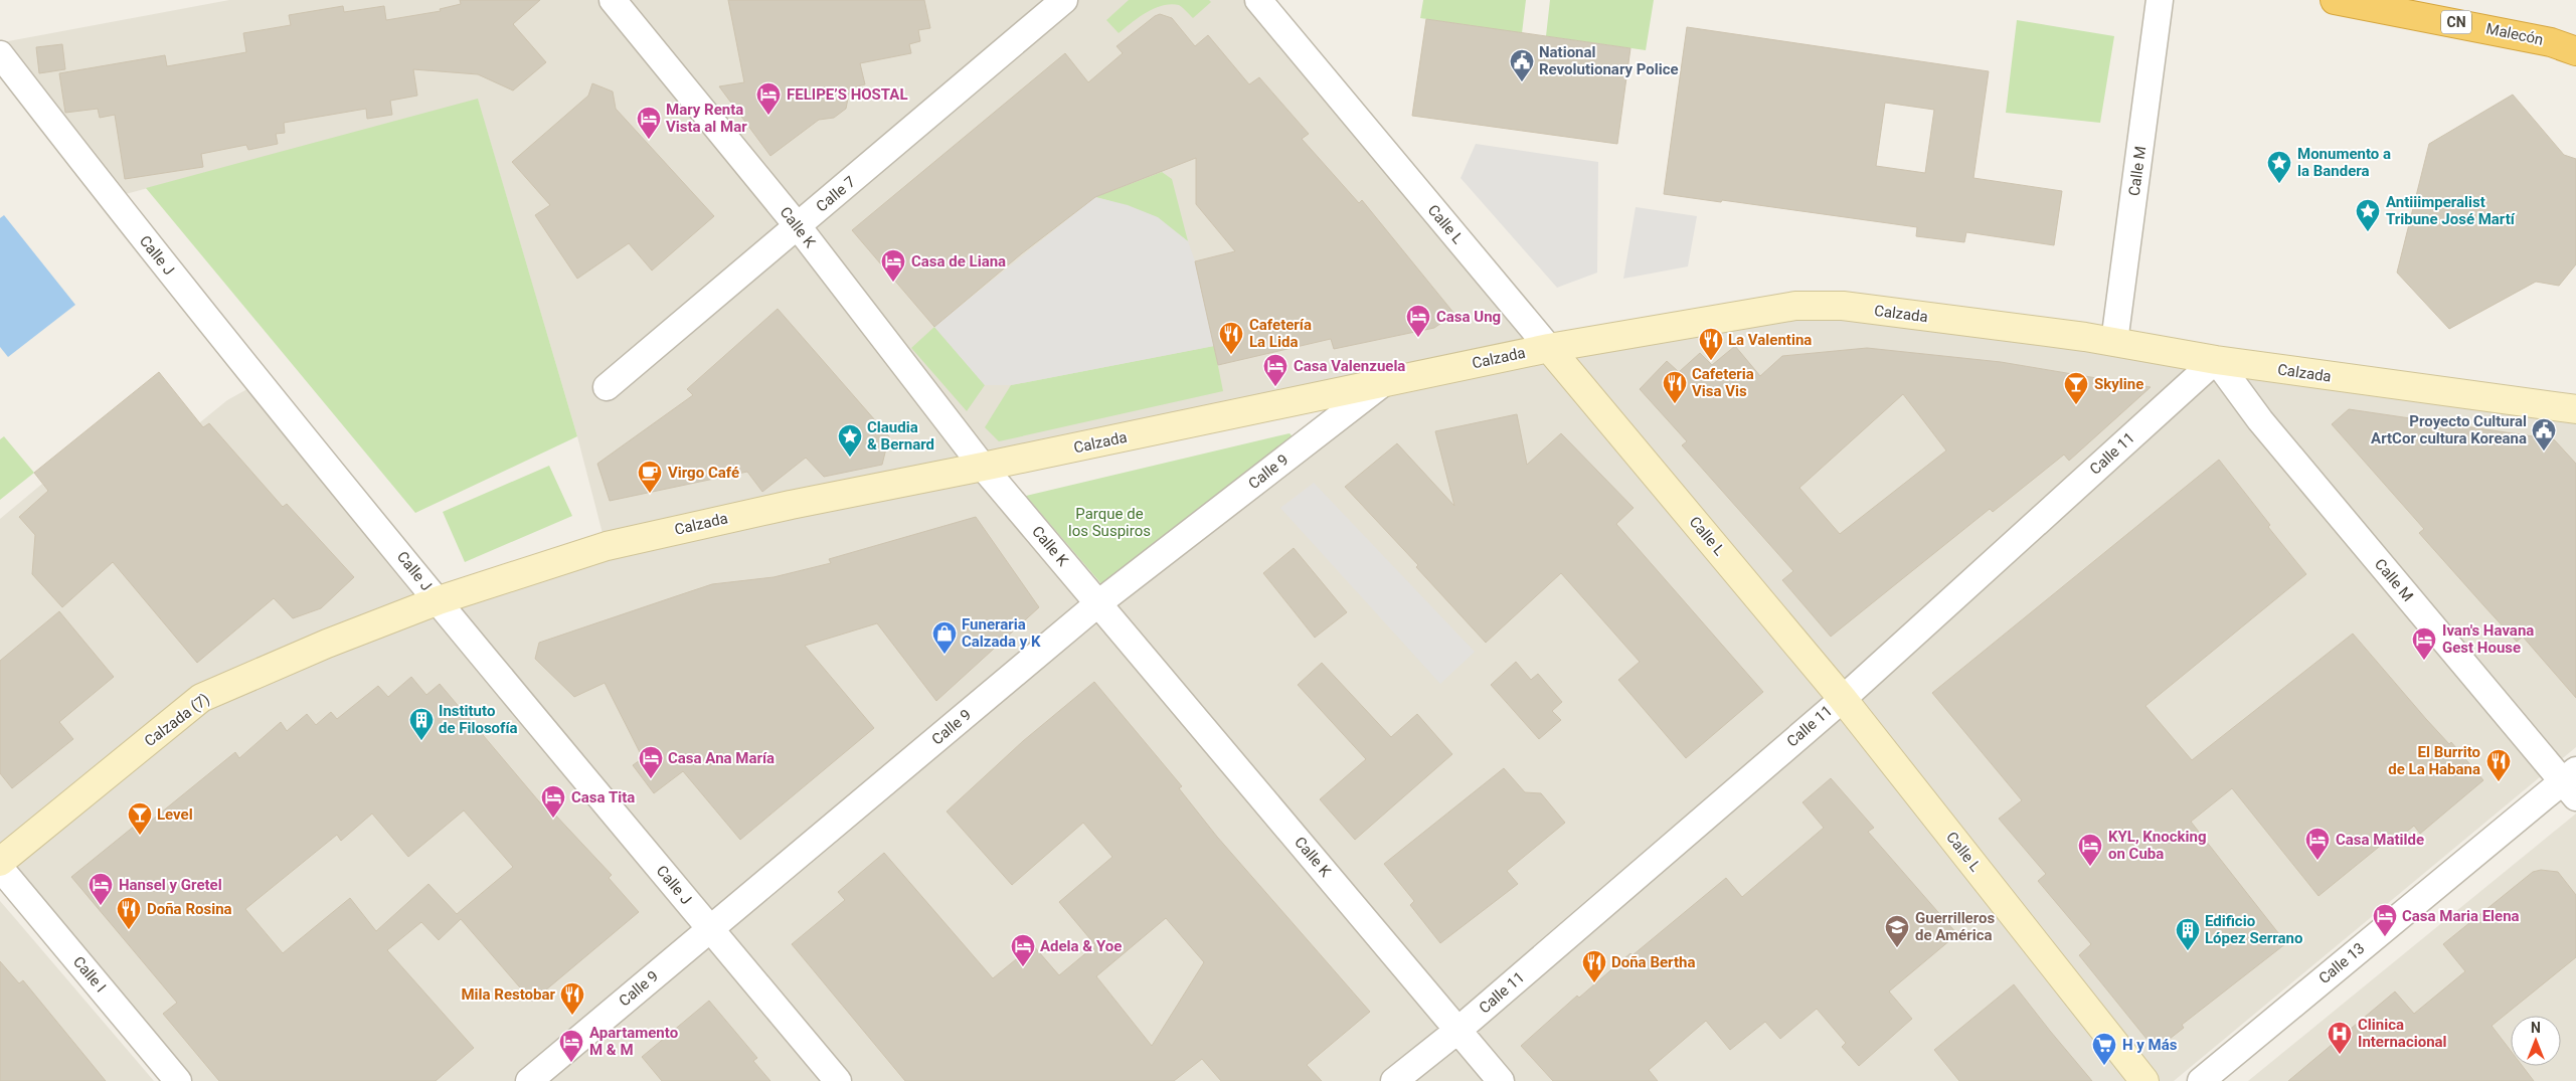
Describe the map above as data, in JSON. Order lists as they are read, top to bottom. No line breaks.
{"streets":{"highway":["CN","Malecón"],"main road":["Calle L","Calzada","Calzada (7)"],"street":["Calle M","Calle 7","Calle K","Calle J","Calle 11","Calle 9","Calle 13","Calle I"]},"crossings":[["Calle M","Calzada"],["Calle M","Calle 11"],["Calle M","Calle 13"],["Calle 7","Calle K"],["Calle L","Calzada"],["Calle L","Calle 11"],["Calle K","Calzada"],["Calle K","Calle 11"],["Calle K","Calle 9"],["Calle J","Calzada"],["Calle J","Calle 9"],["Calle J","Calzada (7)"],["Calzada","Calle 11"],["Calzada","Calle 9"],["Calzada","Calzada (7)"]],"parks":["Parque de los Suspiros"],"places":{"public building":["National Revolutionary Police","Proyecto Cultural ArtCor cultura Koreana"],"hotel":["FELIPE’S HOSTAL","Mary Renta Vista al Mar","Casa de Liana","Casa Ung","Casa Valenzuela","Ivan's Havana Gest House","Casa Ana María","Casa Tita","Casa Matilde","KYL, Knocking on Cuba","Hansel y Gretel","Casa Maria Elena","Adela & Yoe","Apartamento M & M"],"place":["Monumento a la Bandera","Antiiimperalist Tribune José Martí","Claudia & Bernard"],"restaurant":["Cafetería La Lida","La Valentina","Cafeteria Visa Vis","El Burrito de La Habana","Doña Rosina","Doña Bertha","Mila Restobar"],"bar":["Skyline","Level"],"cafe":["Virgo Café"],"shop":["Funeraria Calzada y K"],"building":["Instituto de Filosofía","Edificio López Serrano"],"school or university":["Guerrilleros de América"],"hospital":["Clinica Internacional"],"supermarket":["H y Más"]},"north":"top"}
